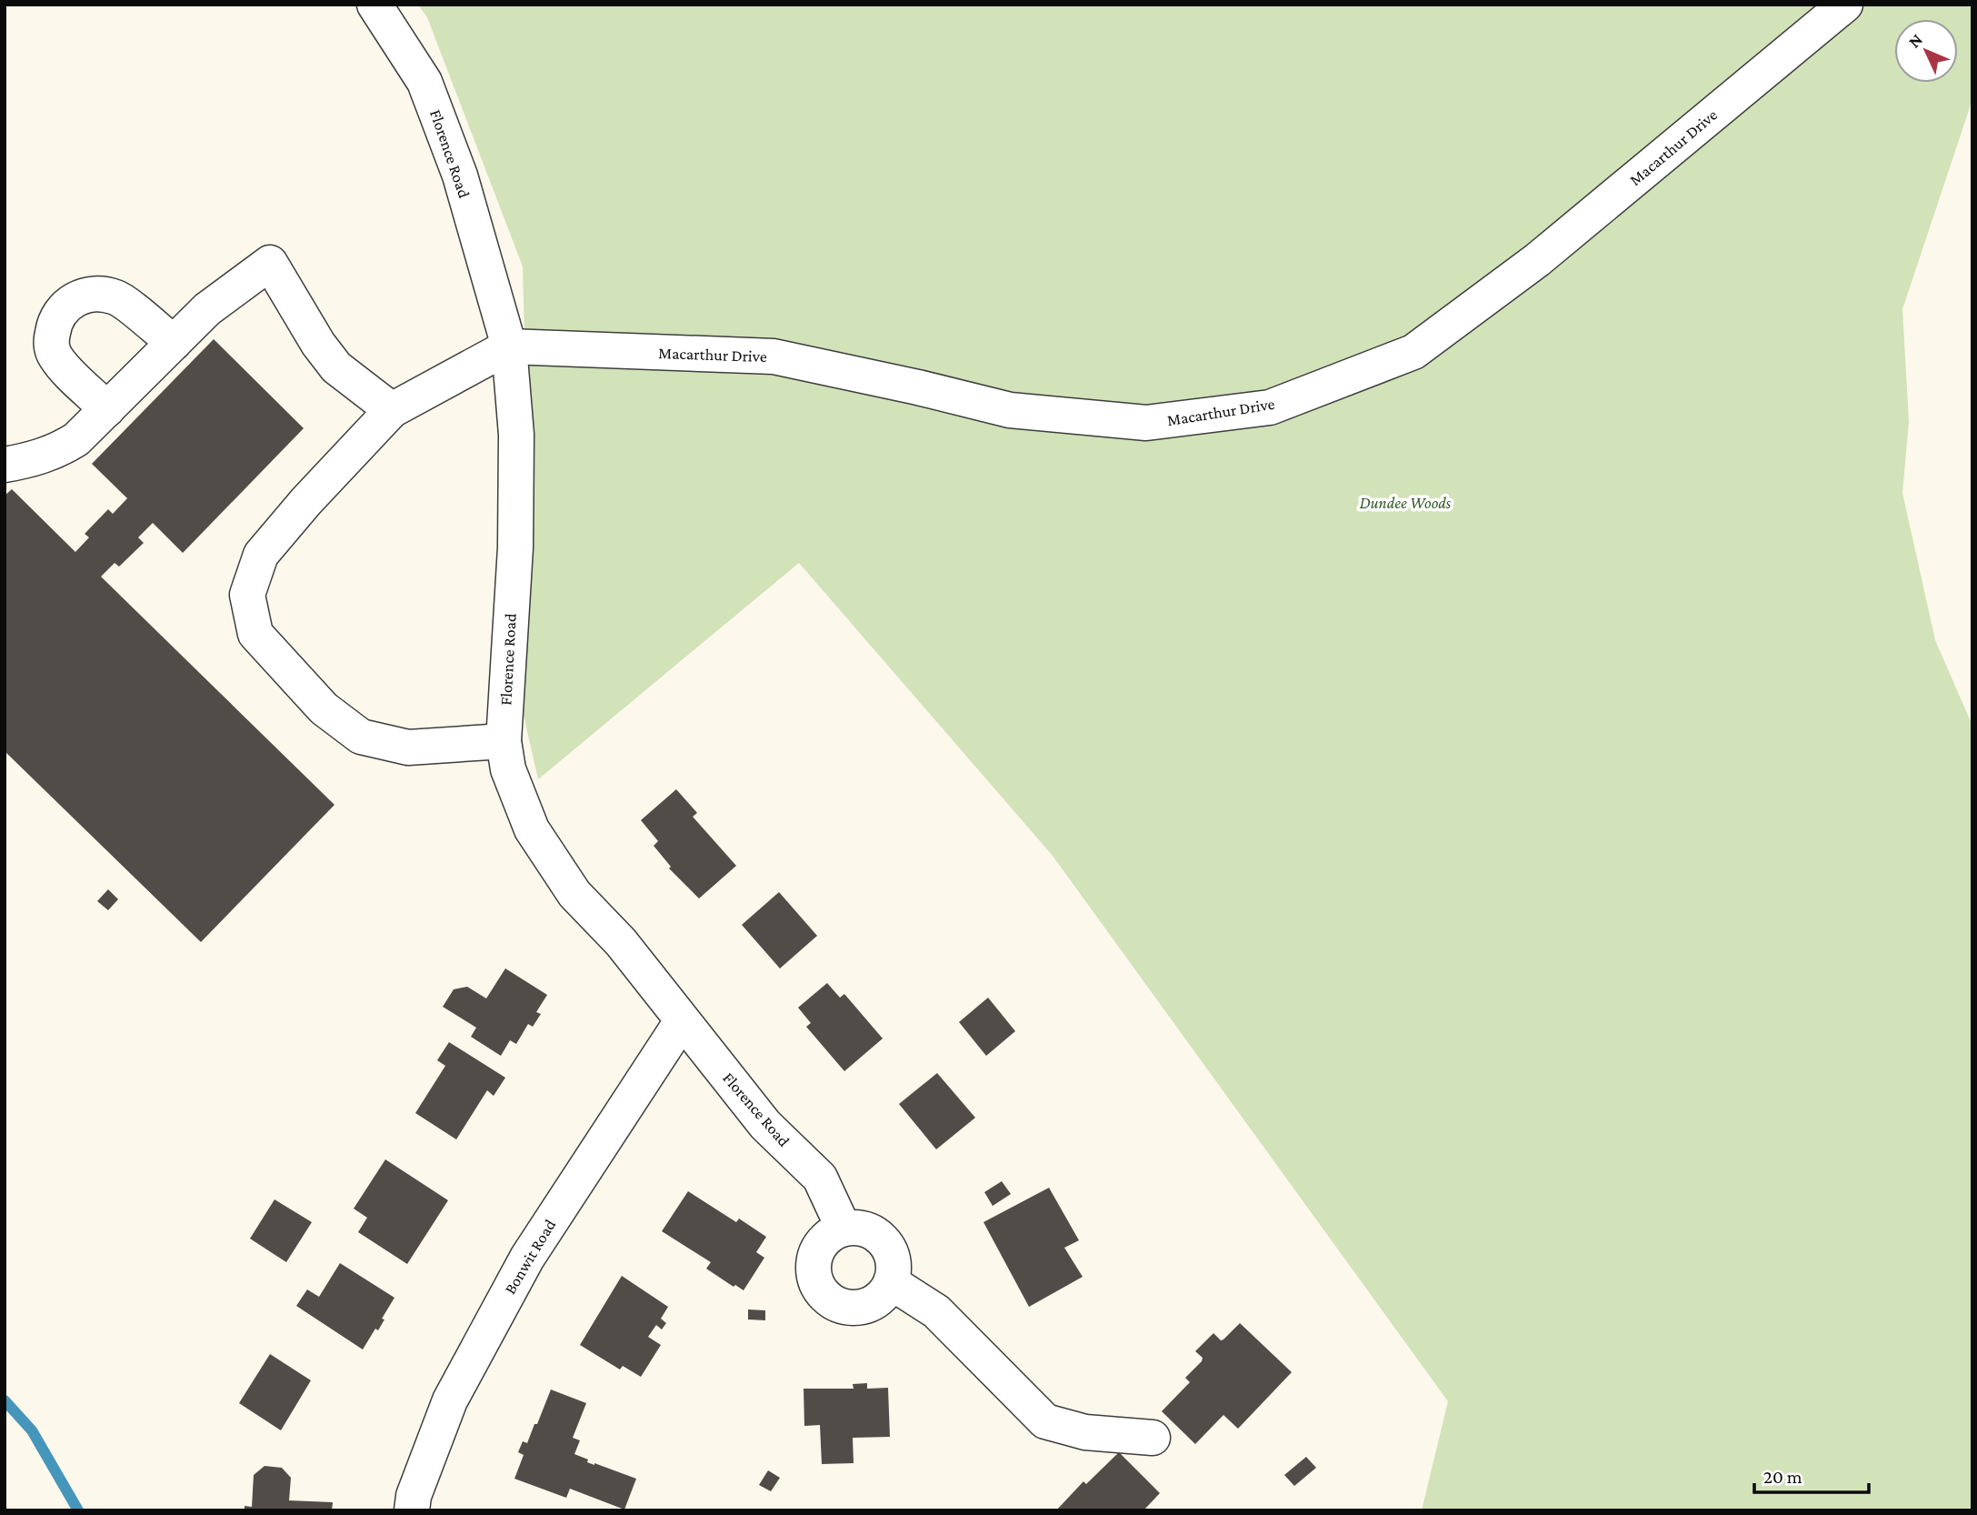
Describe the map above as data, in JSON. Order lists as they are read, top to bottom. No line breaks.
{"streets":{"street":["Macarthur Drive","Florence Road","Bonwit Road"]},"crossings":[["Macarthur Drive","Florence Road"],["Florence Road","Bonwit Road"]],"parks":["Dundee Woods"],"scale_bar":"20 m","north":"top left"}
